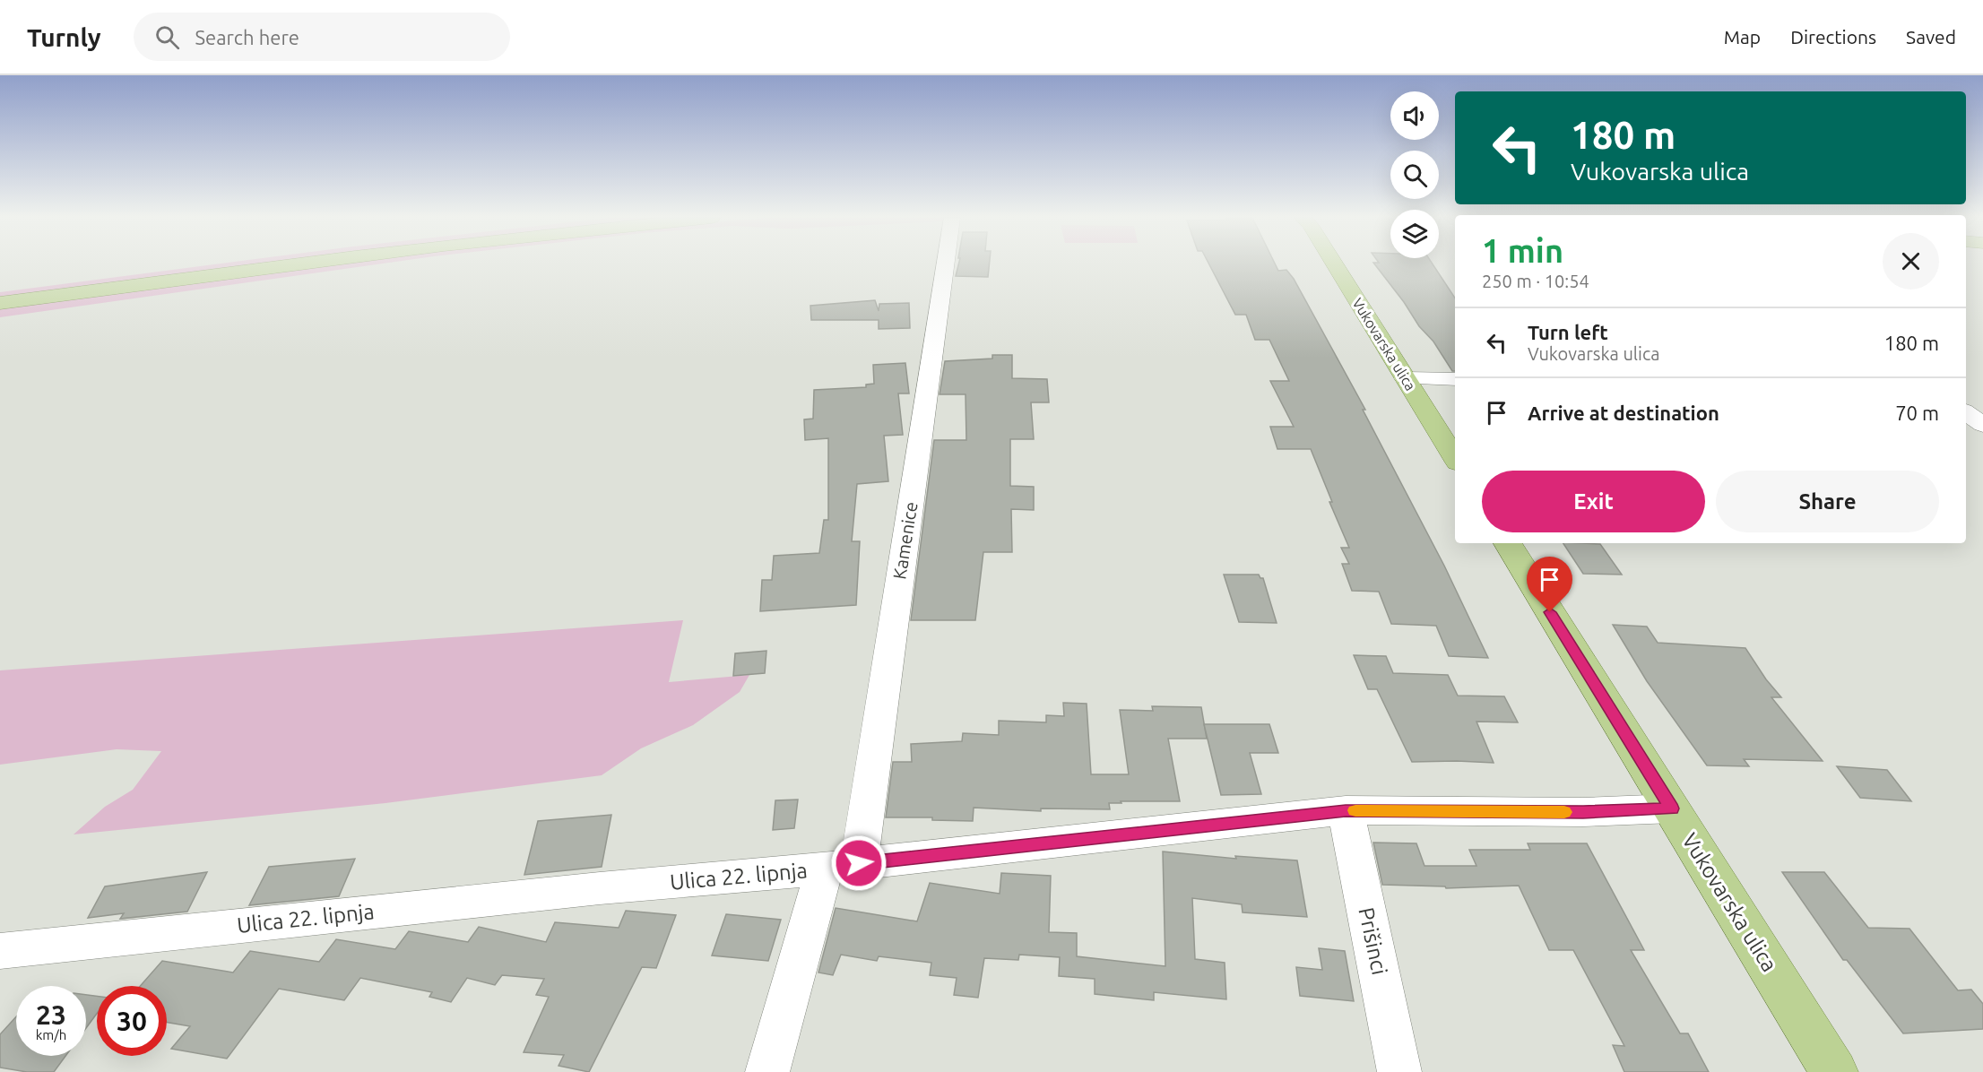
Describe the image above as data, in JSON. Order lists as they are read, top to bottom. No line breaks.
{"streets":{"main road":["Vukovarska ulica"],"street":["Kamenice","Ulica 22. lipnja","Prišinci"]},"crossings":[["Vukovarska ulica","Ulica 22. lipnja"],["Kamenice","Ulica 22. lipnja"],["Ulica 22. lipnja","Prišinci"]],"page":{"header":"Turnly","search":"Search here","nav":["Map","Directions","Saved"],"turn":["180 m","Vukovarska ulica"],"heading":["1 min","250 m · 10:54"],"list":[{"name":"Turn left","note":"Vukovarska ulica","value":"180 m"},{"name":"Arrive at destination","value":"70 m"}],"buttons":["Exit","Share"],"speed":"23 km/h","limit":"30"}}
